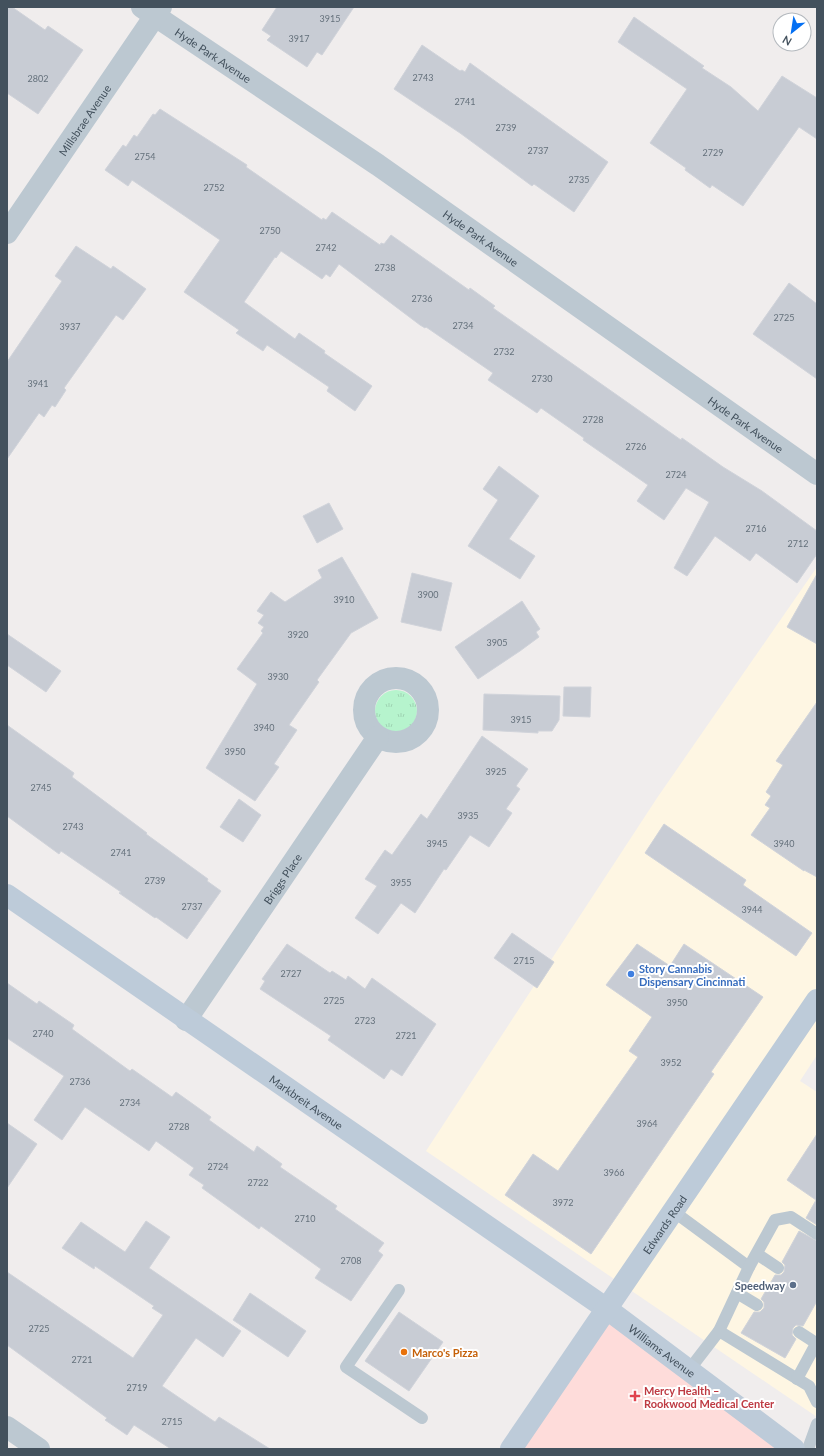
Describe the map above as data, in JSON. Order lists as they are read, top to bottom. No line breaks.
{"streets":{"main road":["Markbreit Avenue","Edwards Road","Williams Avenue"],"street":["Hyde Park Avenue","Millsbrae Avenue","Briggs Place"]},"crossings":[["Hyde Park Avenue","Millsbrae Avenue"],["Briggs Place","Markbreit Avenue"],["Markbreit Avenue","Edwards Road"],["Markbreit Avenue","Williams Avenue"],["Edwards Road","Williams Avenue"]],"places":{"other":["Story Cannabis Dispensary Cincinnati","Speedway","Marco's Pizza"],"health":["Mercy Health – Rookwood Medical Center"]},"house_numbers":["3915","3917","2743","2802","2741","2739","2737","2729","2754","2735","2752","2750","2742","2738","2736","2725","2734","3937","2732","2730","3941","2728","2726","2724","2716","2712","3900","3910","3920","3905","3930","3915","3940","3950","3925","2745","3935","2743","3945","3940","2741","2739","3955","2737","3944","2715","2727","2725","3950","2723","2740","2721","3952","2736","2734","3964","2728","2724","3966","2722","3972","2710","2708","2725","2721","2719","2715"],"north":"bottom left"}
